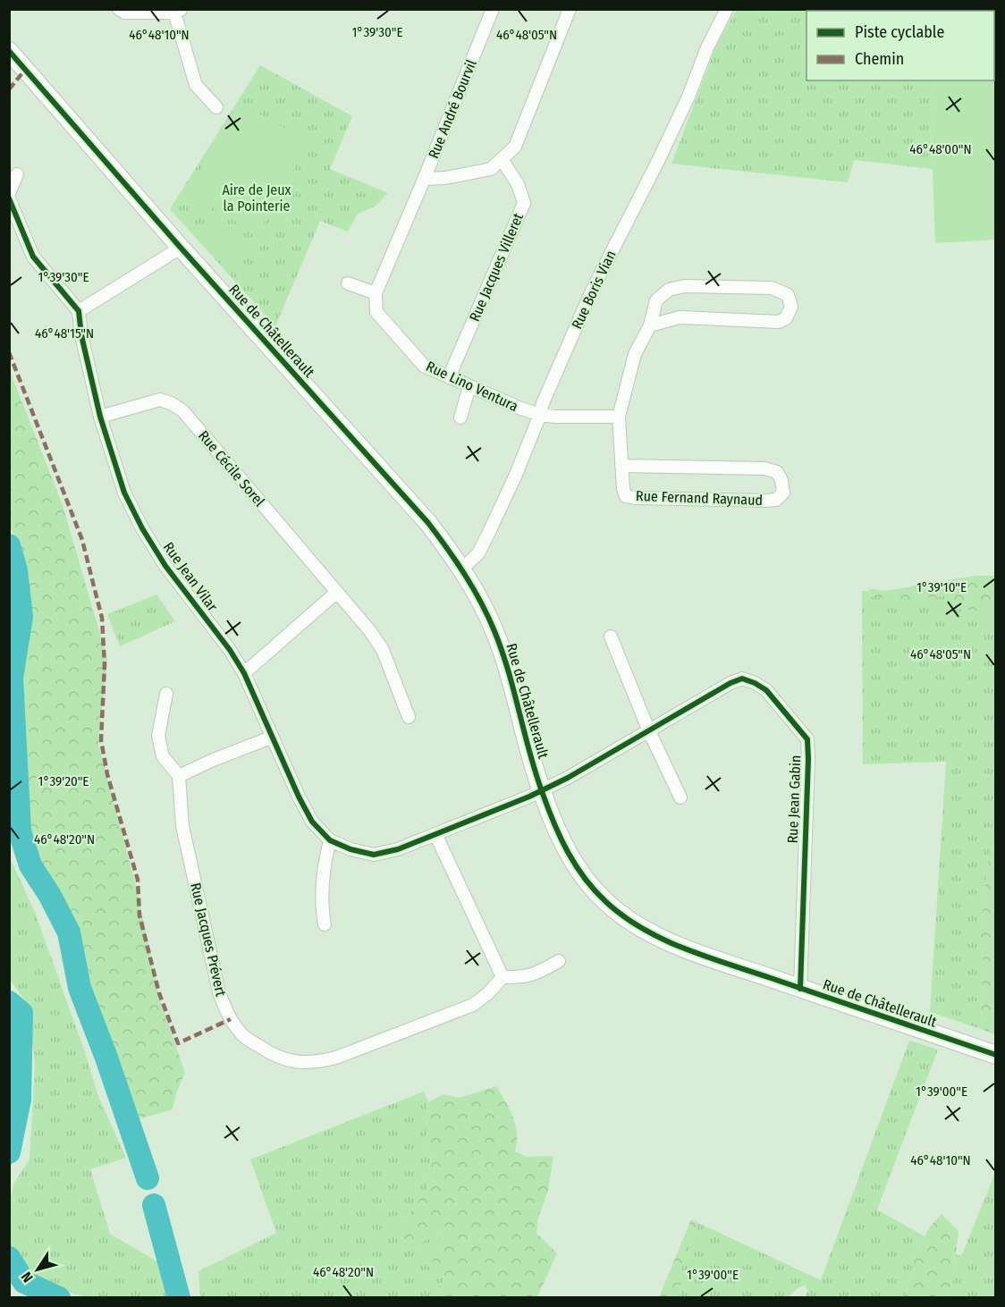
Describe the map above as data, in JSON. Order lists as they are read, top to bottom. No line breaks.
{"streets":{"main road":["Rue de Châtellerault"],"street":["Rue André Bourvil","Rue Jacques Villeret","Rue Boris Vian","Rue Lino Ventura","Rue Cécile Sorel","Rue Fernand Raynaud","Rue Jean Vilar","Rue Jean Gabin","Rue Jacques Prévert"]},"crossings":[["Rue Jacques Villeret","Rue Lino Ventura"],["Rue Boris Vian","Rue de Châtellerault"],["Rue Boris Vian","Rue Lino Ventura"],["Rue de Châtellerault","Rue Jean Vilar"],["Rue de Châtellerault","Rue Jean Gabin"],["Rue Cécile Sorel","Rue Jean Vilar"],["Rue Jean Vilar","Rue Jean Gabin"]],"parks":["Aire de Jeux la Pointerie"],"legend":["Piste cyclable","Chemin"],"north":"bottom left","coordinates":["1°39'30\"E","46°48'10\"N","46°48'05\"N","46°48'00\"N","46°48'15\"N","1°39'10\"E","1°39'20\"E","46°48'20\"N","1°39'00\"E"]}
